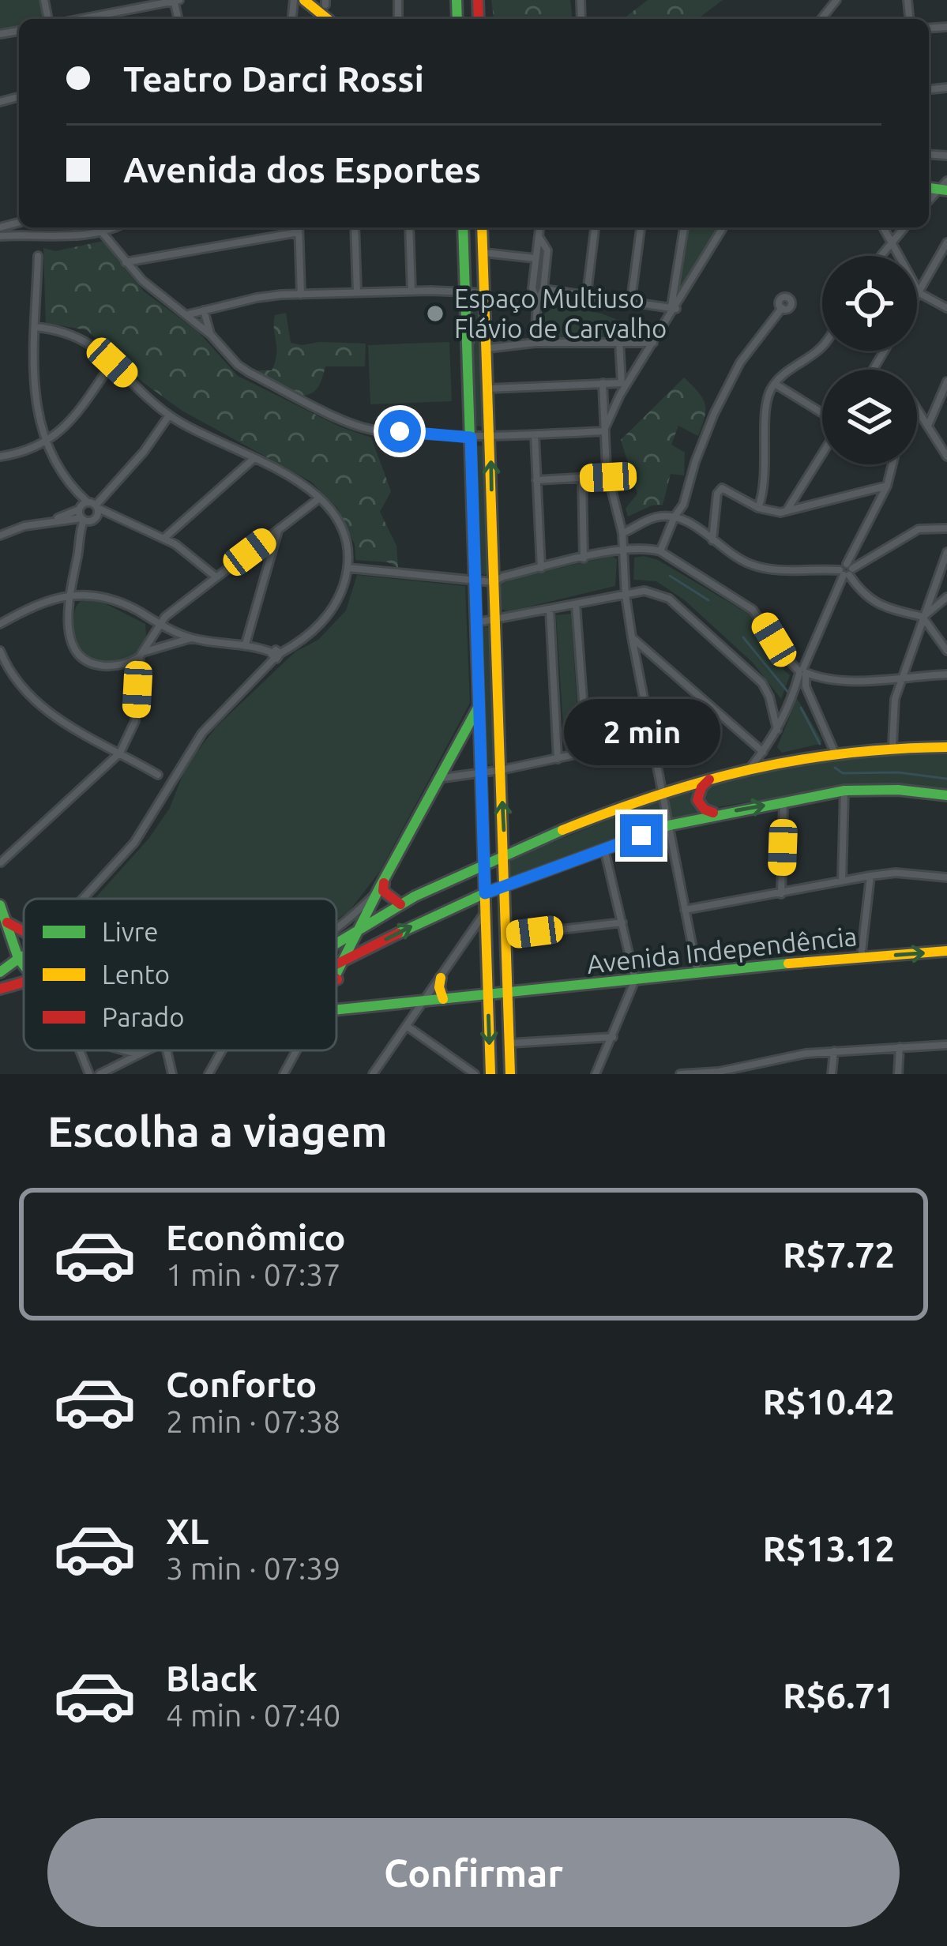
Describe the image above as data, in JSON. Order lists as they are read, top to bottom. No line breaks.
{"streets":{"main road":["Avenida Independência"]},"places":["Espaço Multiuso Flávio de Carvalho"],"legend":["Livre","Lento","Parado"],"page":{"banner":["Teatro Darci Rossi","Avenida dos Esportes"],"bubble":"2 min","heading":"Escolha a viagem","list":[{"name":"Econômico","note":"1 min · 07:37","value":"R$7.72"},{"name":"Conforto","note":"2 min · 07:38","value":"R$10.42"},{"name":"XL","note":"3 min · 07:39","value":"R$13.12"},{"name":"Black","note":"4 min · 07:40","value":"R$6.71"}],"buttons":"Confirmar"}}
